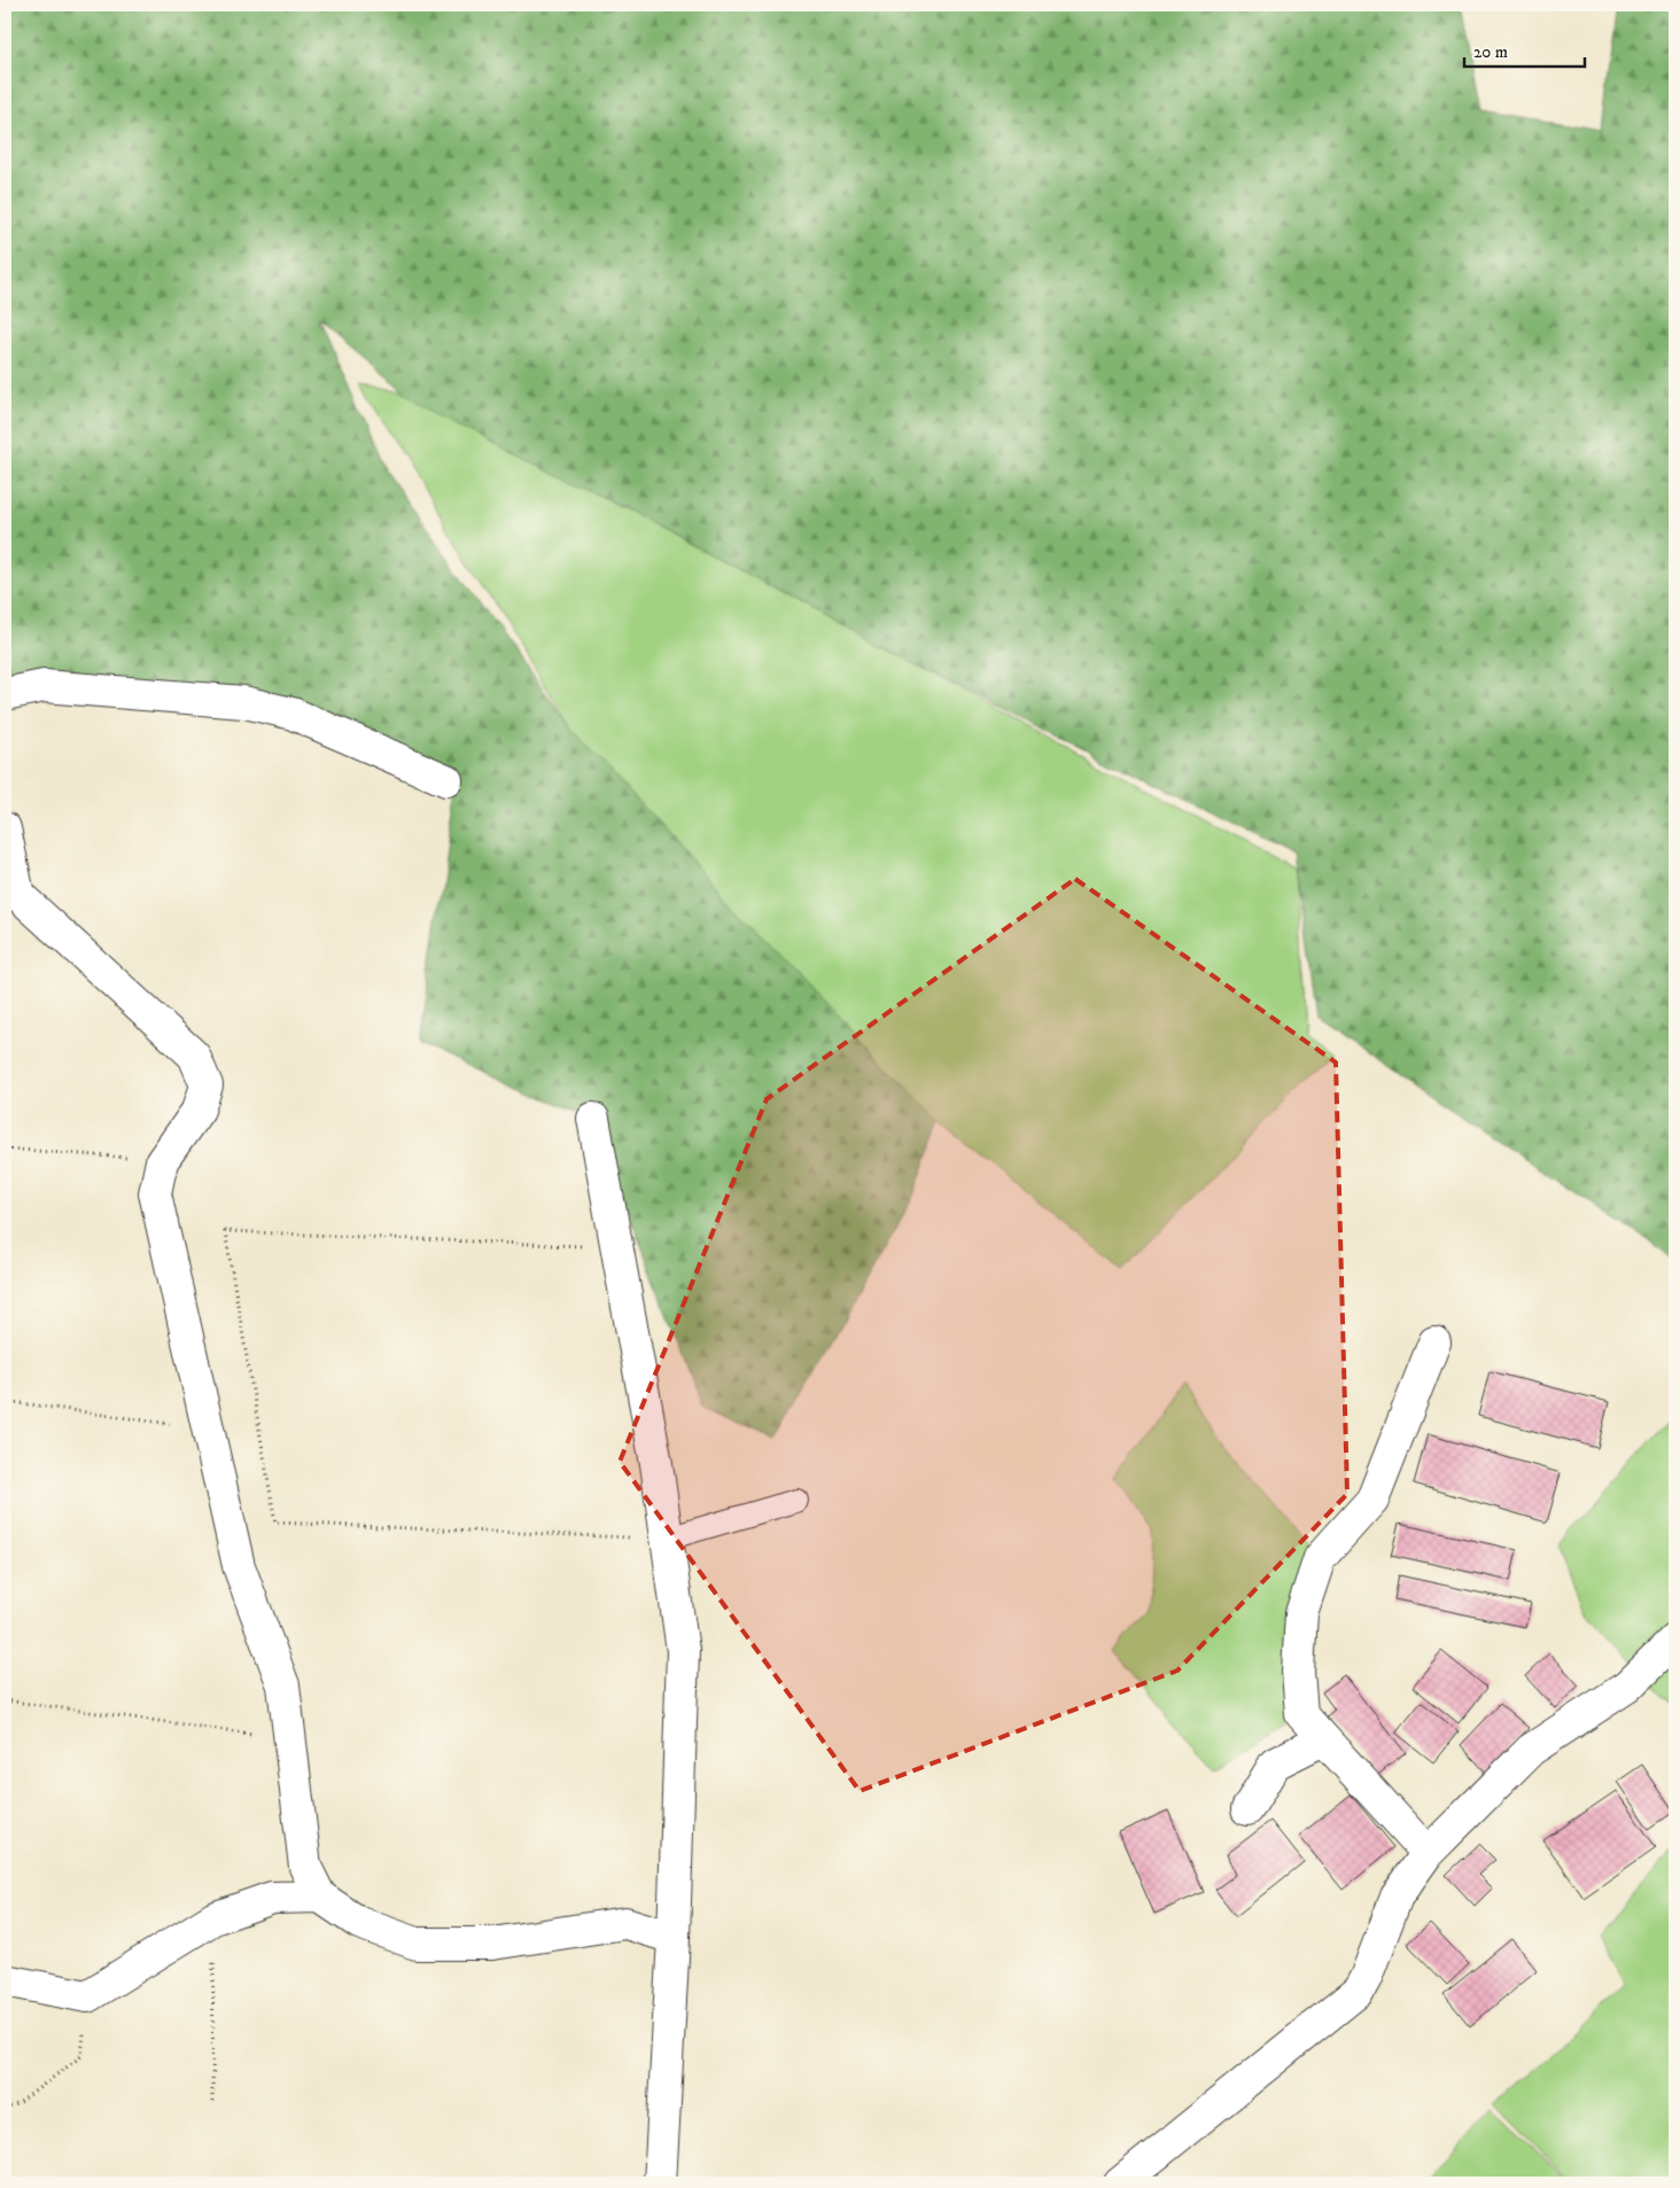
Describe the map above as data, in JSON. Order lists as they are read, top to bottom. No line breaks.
{"scale_bar":"20 m"}
